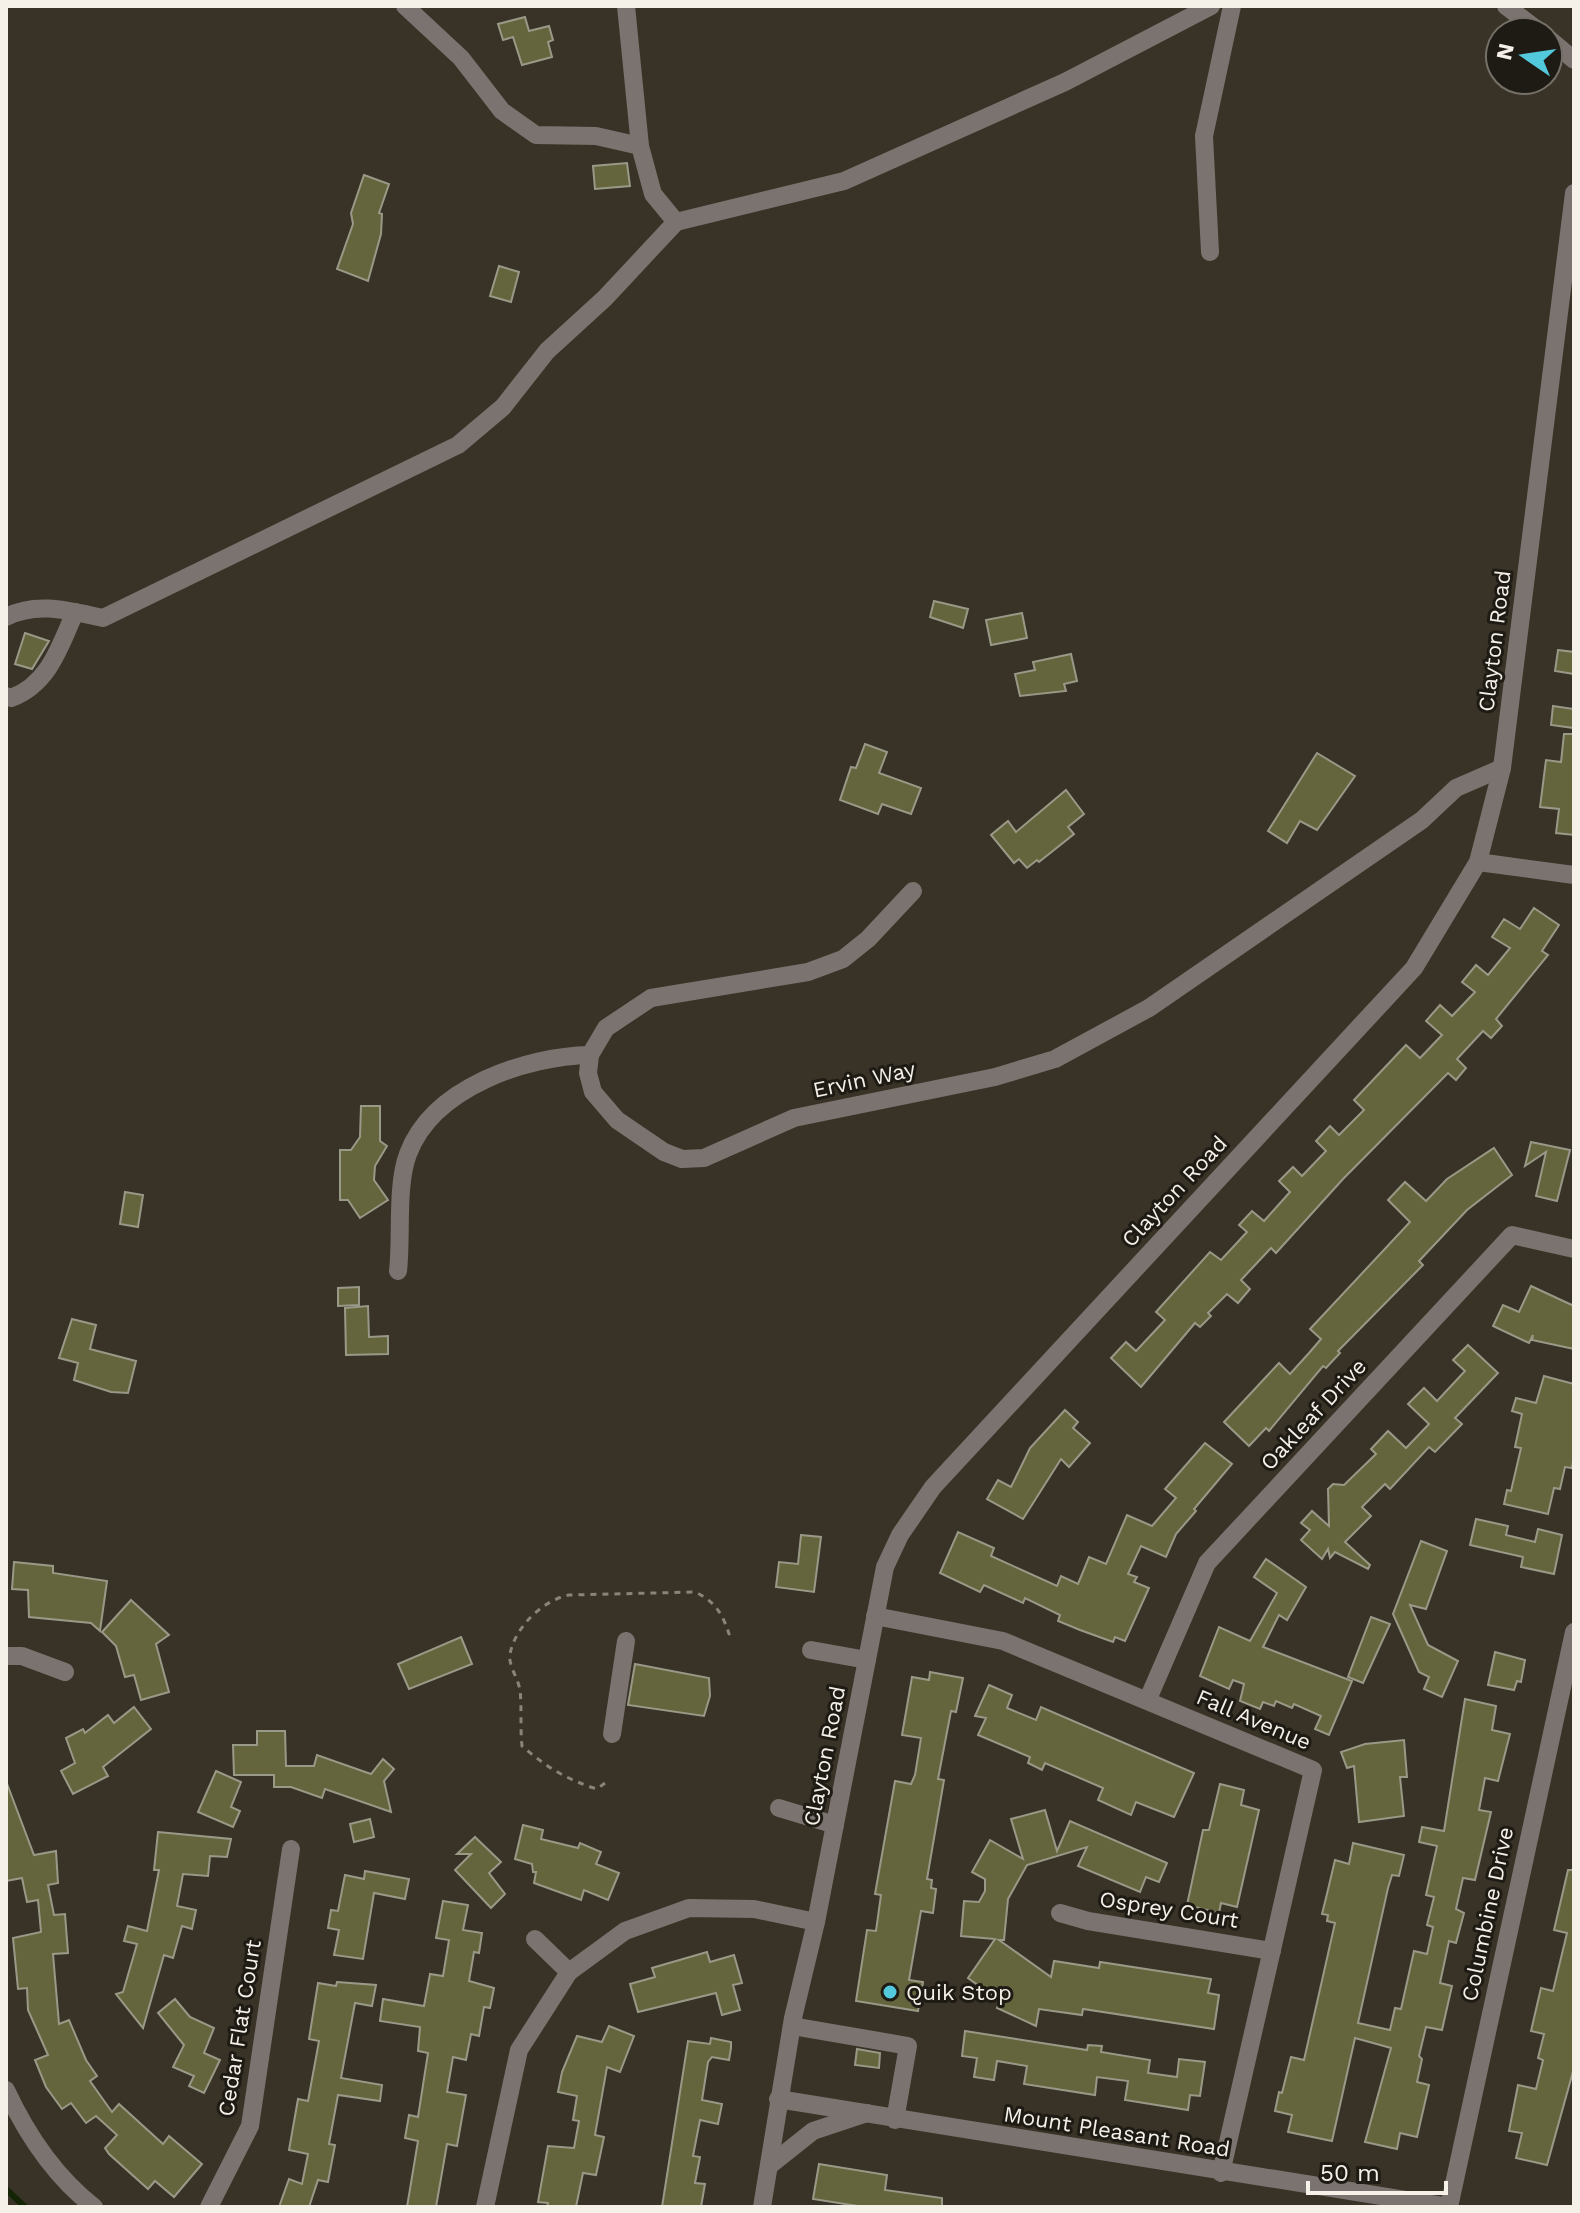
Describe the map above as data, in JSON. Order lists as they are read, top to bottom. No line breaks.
{"streets":{"street":["Clayton Road","Ervin Way","Oakleaf Drive","Fall Avenue","Osprey Court","Columbine Drive","Cedar Flat Court","Mount Pleasant Road"]},"crossings":[["Clayton Road","Ervin Way"],["Clayton Road","Fall Avenue"],["Clayton Road","Mount Pleasant Road"],["Oakleaf Drive","Fall Avenue"],["Fall Avenue","Osprey Court"],["Fall Avenue","Mount Pleasant Road"],["Columbine Drive","Mount Pleasant Road"]],"places":["Quik Stop"],"scale_bar":"50 m","north":"left"}
